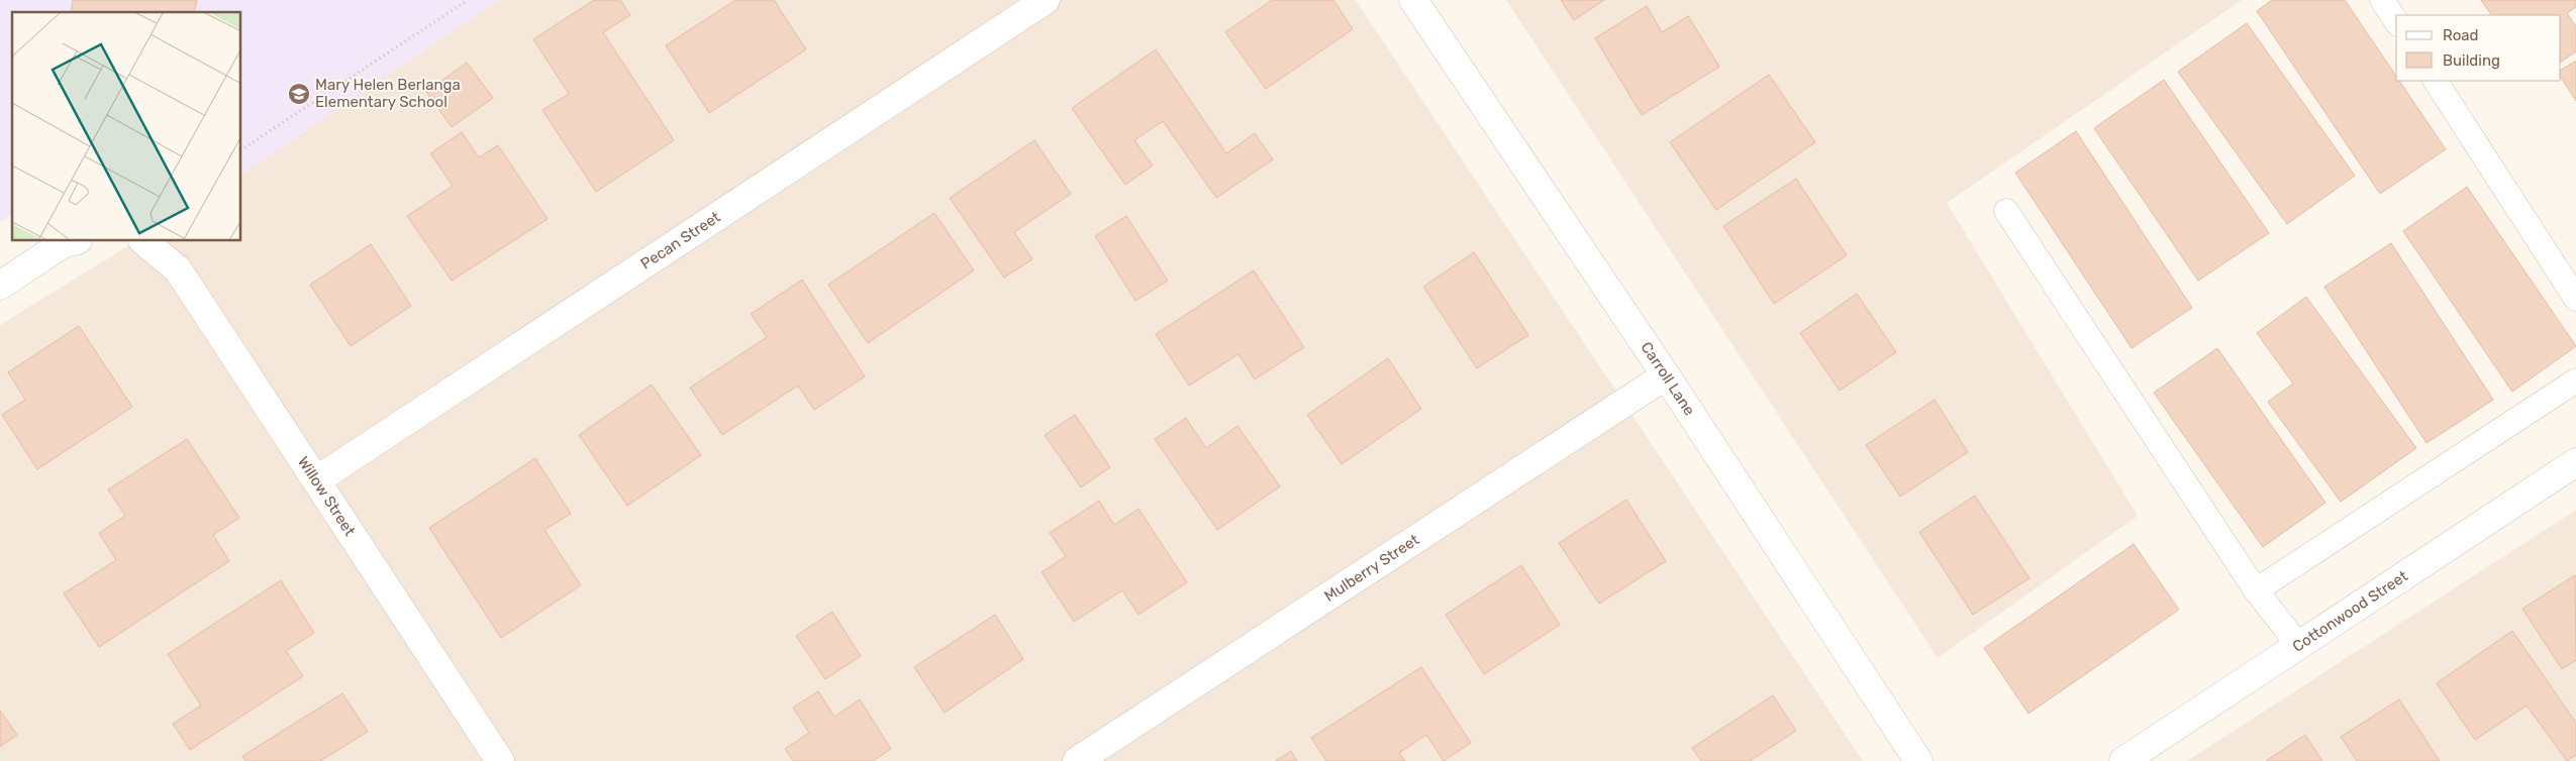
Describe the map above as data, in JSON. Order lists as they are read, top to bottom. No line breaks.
{"streets":{"street":["Pecan Street","Carroll Lane","Willow Street","Mulberry Street","Cottonwood Street"]},"crossings":[["Pecan Street","Willow Street"],["Carroll Lane","Mulberry Street"]],"places":{"school or university":["Mary Helen Berlanga Elementary School"]},"legend":["Road","Building"]}
